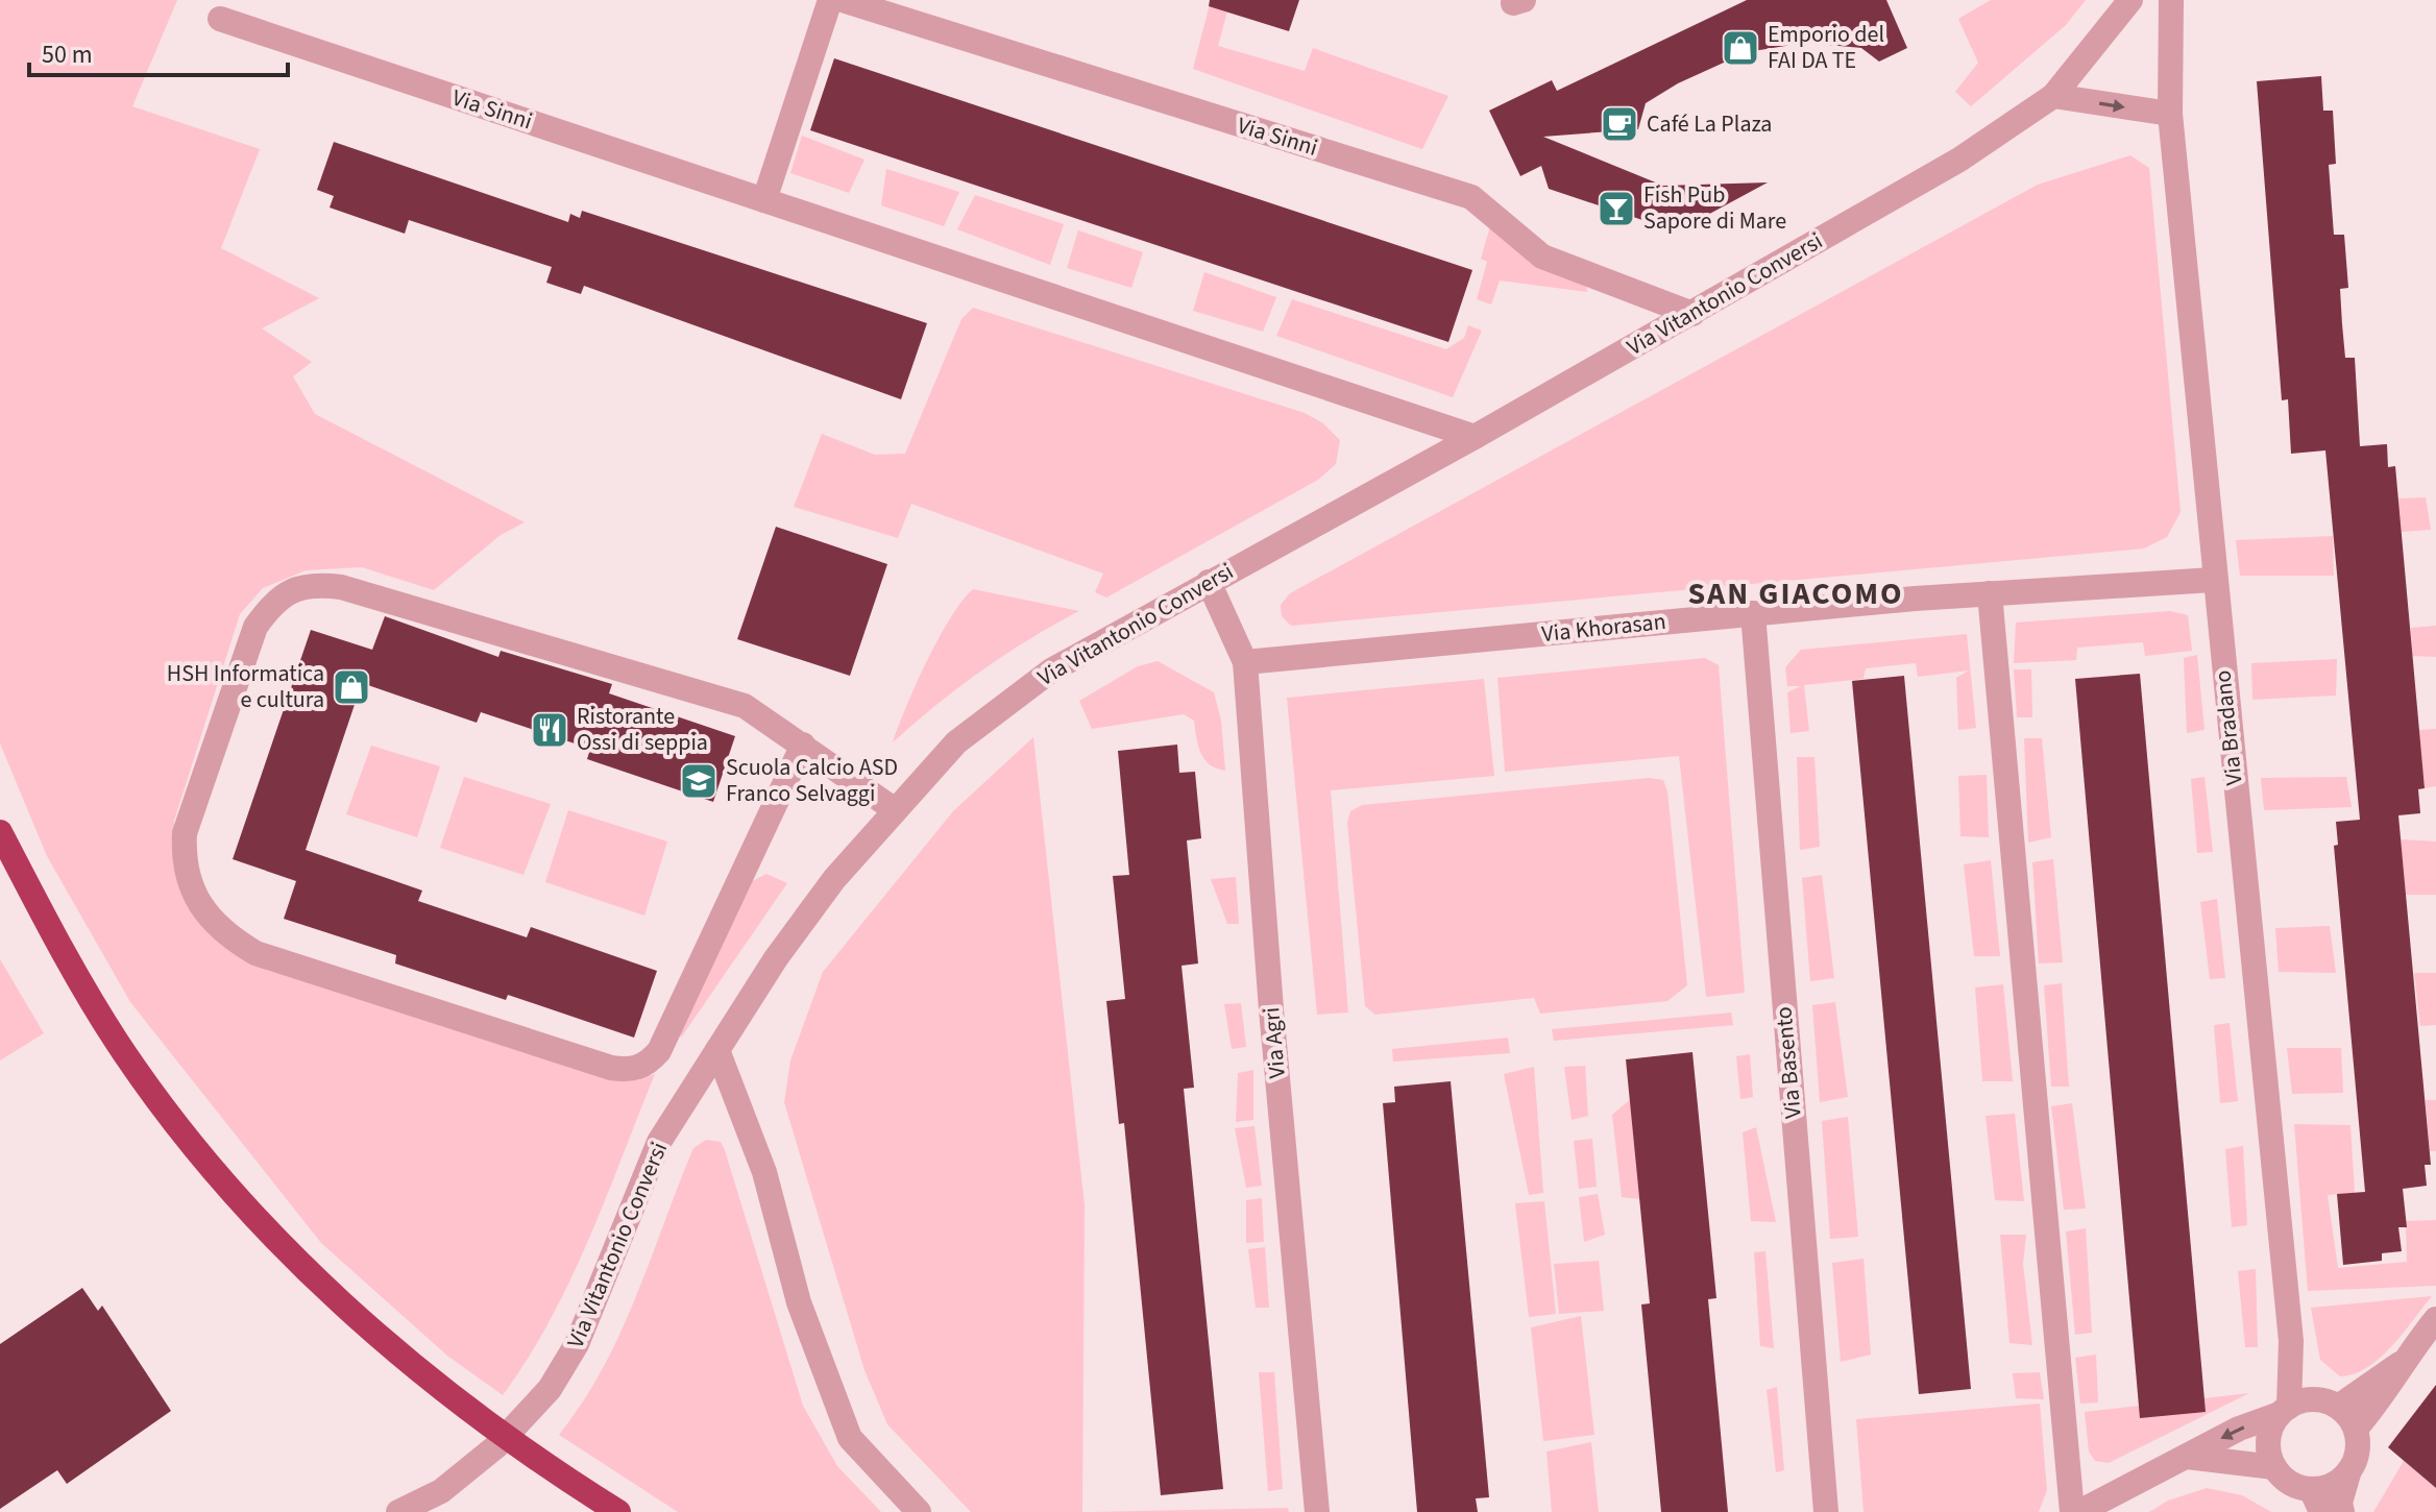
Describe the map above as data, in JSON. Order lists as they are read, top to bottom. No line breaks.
{"streets":{"street":["Via Sinni","Via Vitantonio Conversi","Via Khorasan","Via Bradano","Via Agri","Via Basento"]},"crossings":[["Via Sinni","Via Vitantonio Conversi"],["Via Vitantonio Conversi","Via Agri"],["Via Khorasan","Via Bradano"],["Via Khorasan","Via Agri"],["Via Khorasan","Via Basento"]],"districts":["SAN GIACOMO"],"places":{"shop":["Emporio del FAI DA TE","HSH Informatica e cultura"],"cafe":["Café La Plaza"],"bar":["Fish Pub Sapore di Mare"],"restaurant":["Ristorante Ossi di seppia"],"school or university":["Scuola Calcio ASD Franco Selvaggi"]},"scale_bar":"50 m"}
